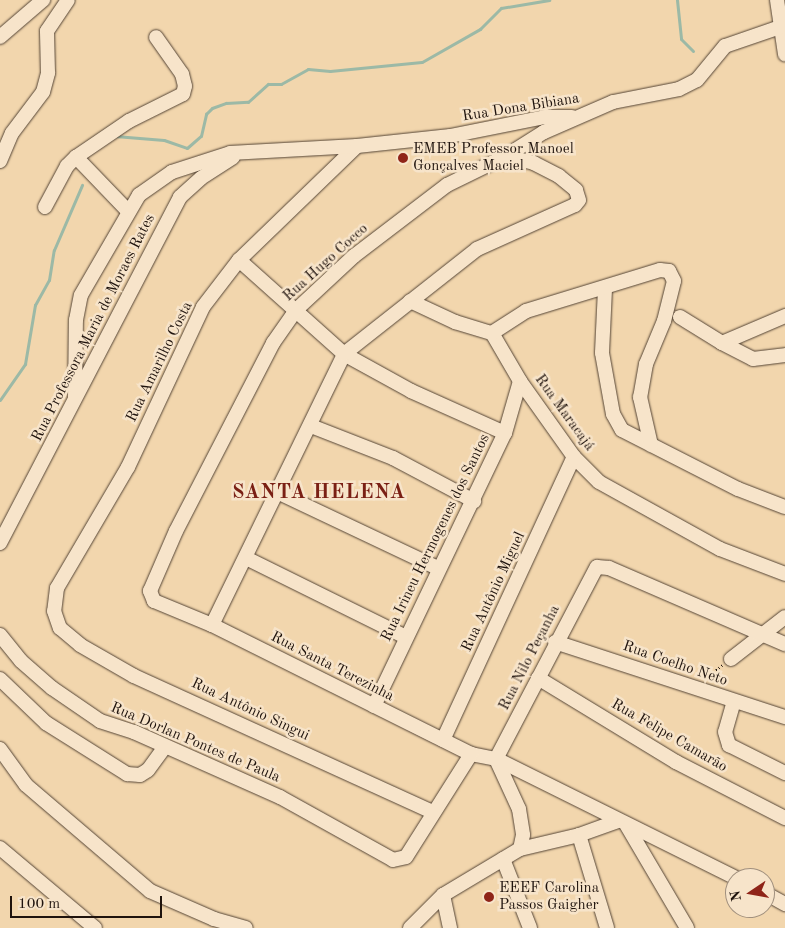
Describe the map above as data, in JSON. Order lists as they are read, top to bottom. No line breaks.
{"streets":{"street":["Rua Dona Bibiana","Rua Hugo Cocco","Rua Professora Maria de Moraes Rates","Rua Amarilho Costa","Rua Maracajá","Rua Irineu Hermogenes dos Santos","Rua Antônio Miguel","Rua Nilo Peçanha","Rua Coelho Neto","Rua Santa Terezinha","Rua Antônio Singui","Rua Felipe Camarão","Rua Dorlan Pontes de Paula"]},"crossings":[["Rua Dona Bibiana","Rua Hugo Cocco"],["Rua Dona Bibiana","Rua Professora Maria de Moraes Rates"],["Rua Dona Bibiana","Rua Amarilho Costa"],["Rua Hugo Cocco","Rua Santa Terezinha"],["Rua Amarilho Costa","Rua Antônio Singui"],["Rua Maracajá","Rua Irineu Hermogenes dos Santos"],["Rua Maracajá","Rua Antônio Miguel"],["Rua Irineu Hermogenes dos Santos","Rua Santa Terezinha"],["Rua Antônio Miguel","Rua Santa Terezinha"],["Rua Nilo Peçanha","Rua Coelho Neto"],["Rua Nilo Peçanha","Rua Santa Terezinha"],["Rua Nilo Peçanha","Rua Felipe Camarão"],["Rua Antônio Singui","Rua Dorlan Pontes de Paula"]],"districts":["SANTA HELENA"],"places":["EMEB Professor Manoel Gonçalves Maciel","EEEF Carolina Passos Gaigher"],"scale_bar":"100 m","north":"left"}
